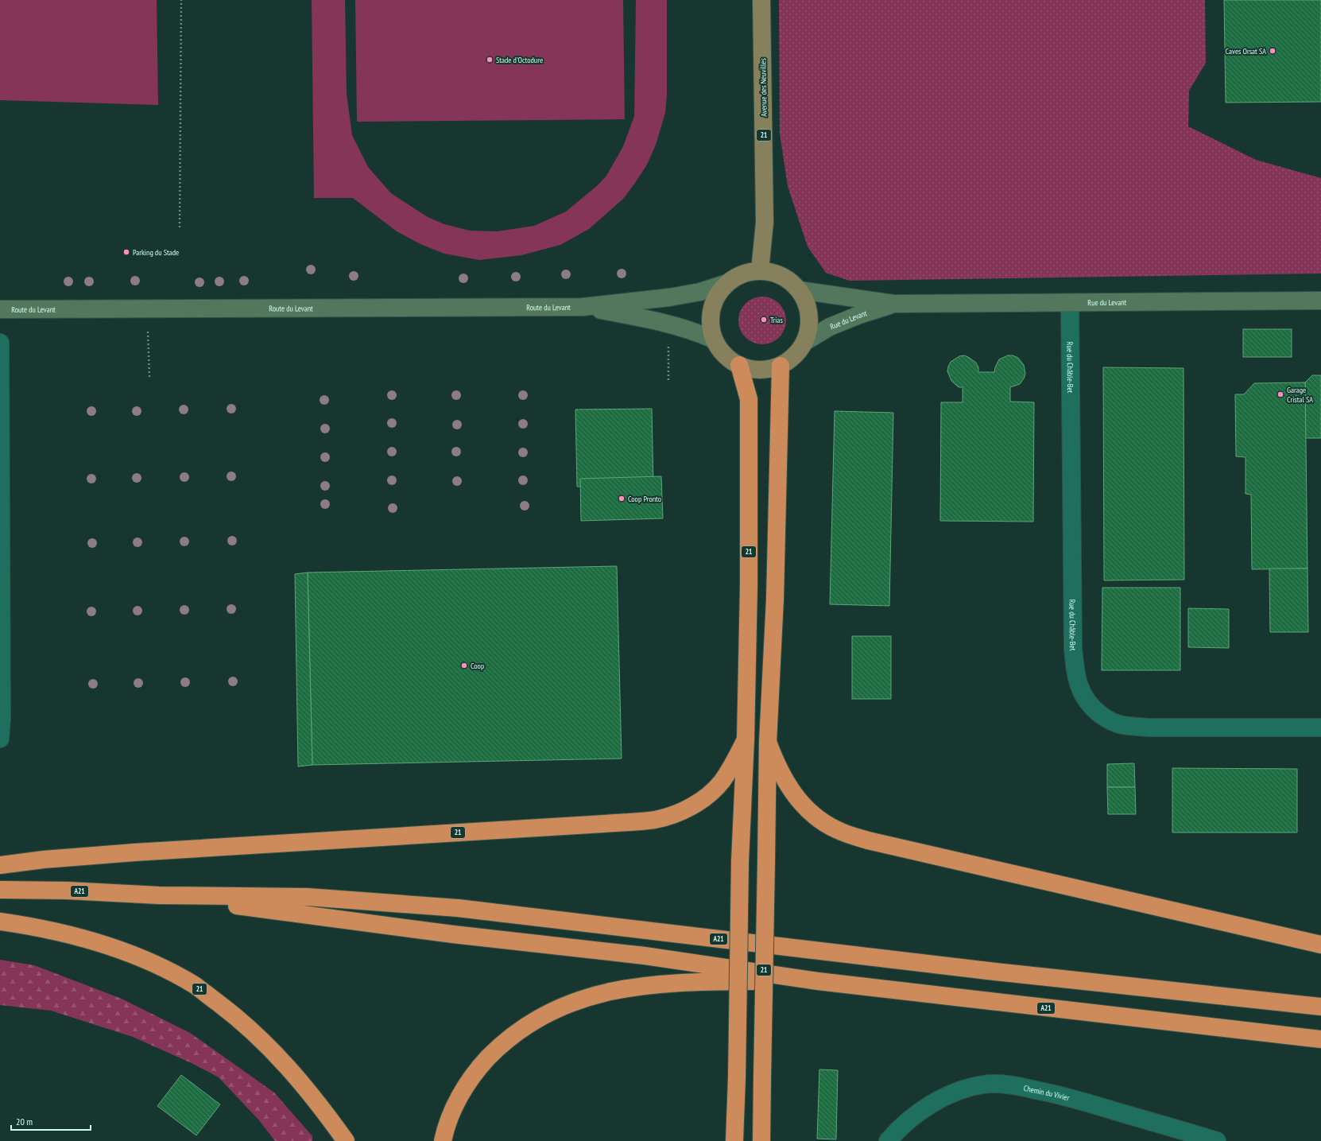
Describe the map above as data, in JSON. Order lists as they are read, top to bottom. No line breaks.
{"streets":{"highway":["21","A21"],"main road":["Avenue des Neuvilles"],"street":["Rue du Levant","Route du Levant","Rue du Châble-Bet","Chemin du Vivier"]},"crossings":[["Avenue des Neuvilles","21"],["Avenue des Neuvilles","Rue du Levant"],["Avenue des Neuvilles","Route du Levant"],["21","Rue du Levant"],["21","Route du Levant"],["Rue du Levant","Route du Levant"],["Rue du Levant","Rue du Châble-Bet"]],"places":["Caves Orsat SA","Stade d'Octodure","Parking du Stade","Trias","Garage Cristal SA","Coop Pronto","Coop"],"scale_bar":"20 m"}
